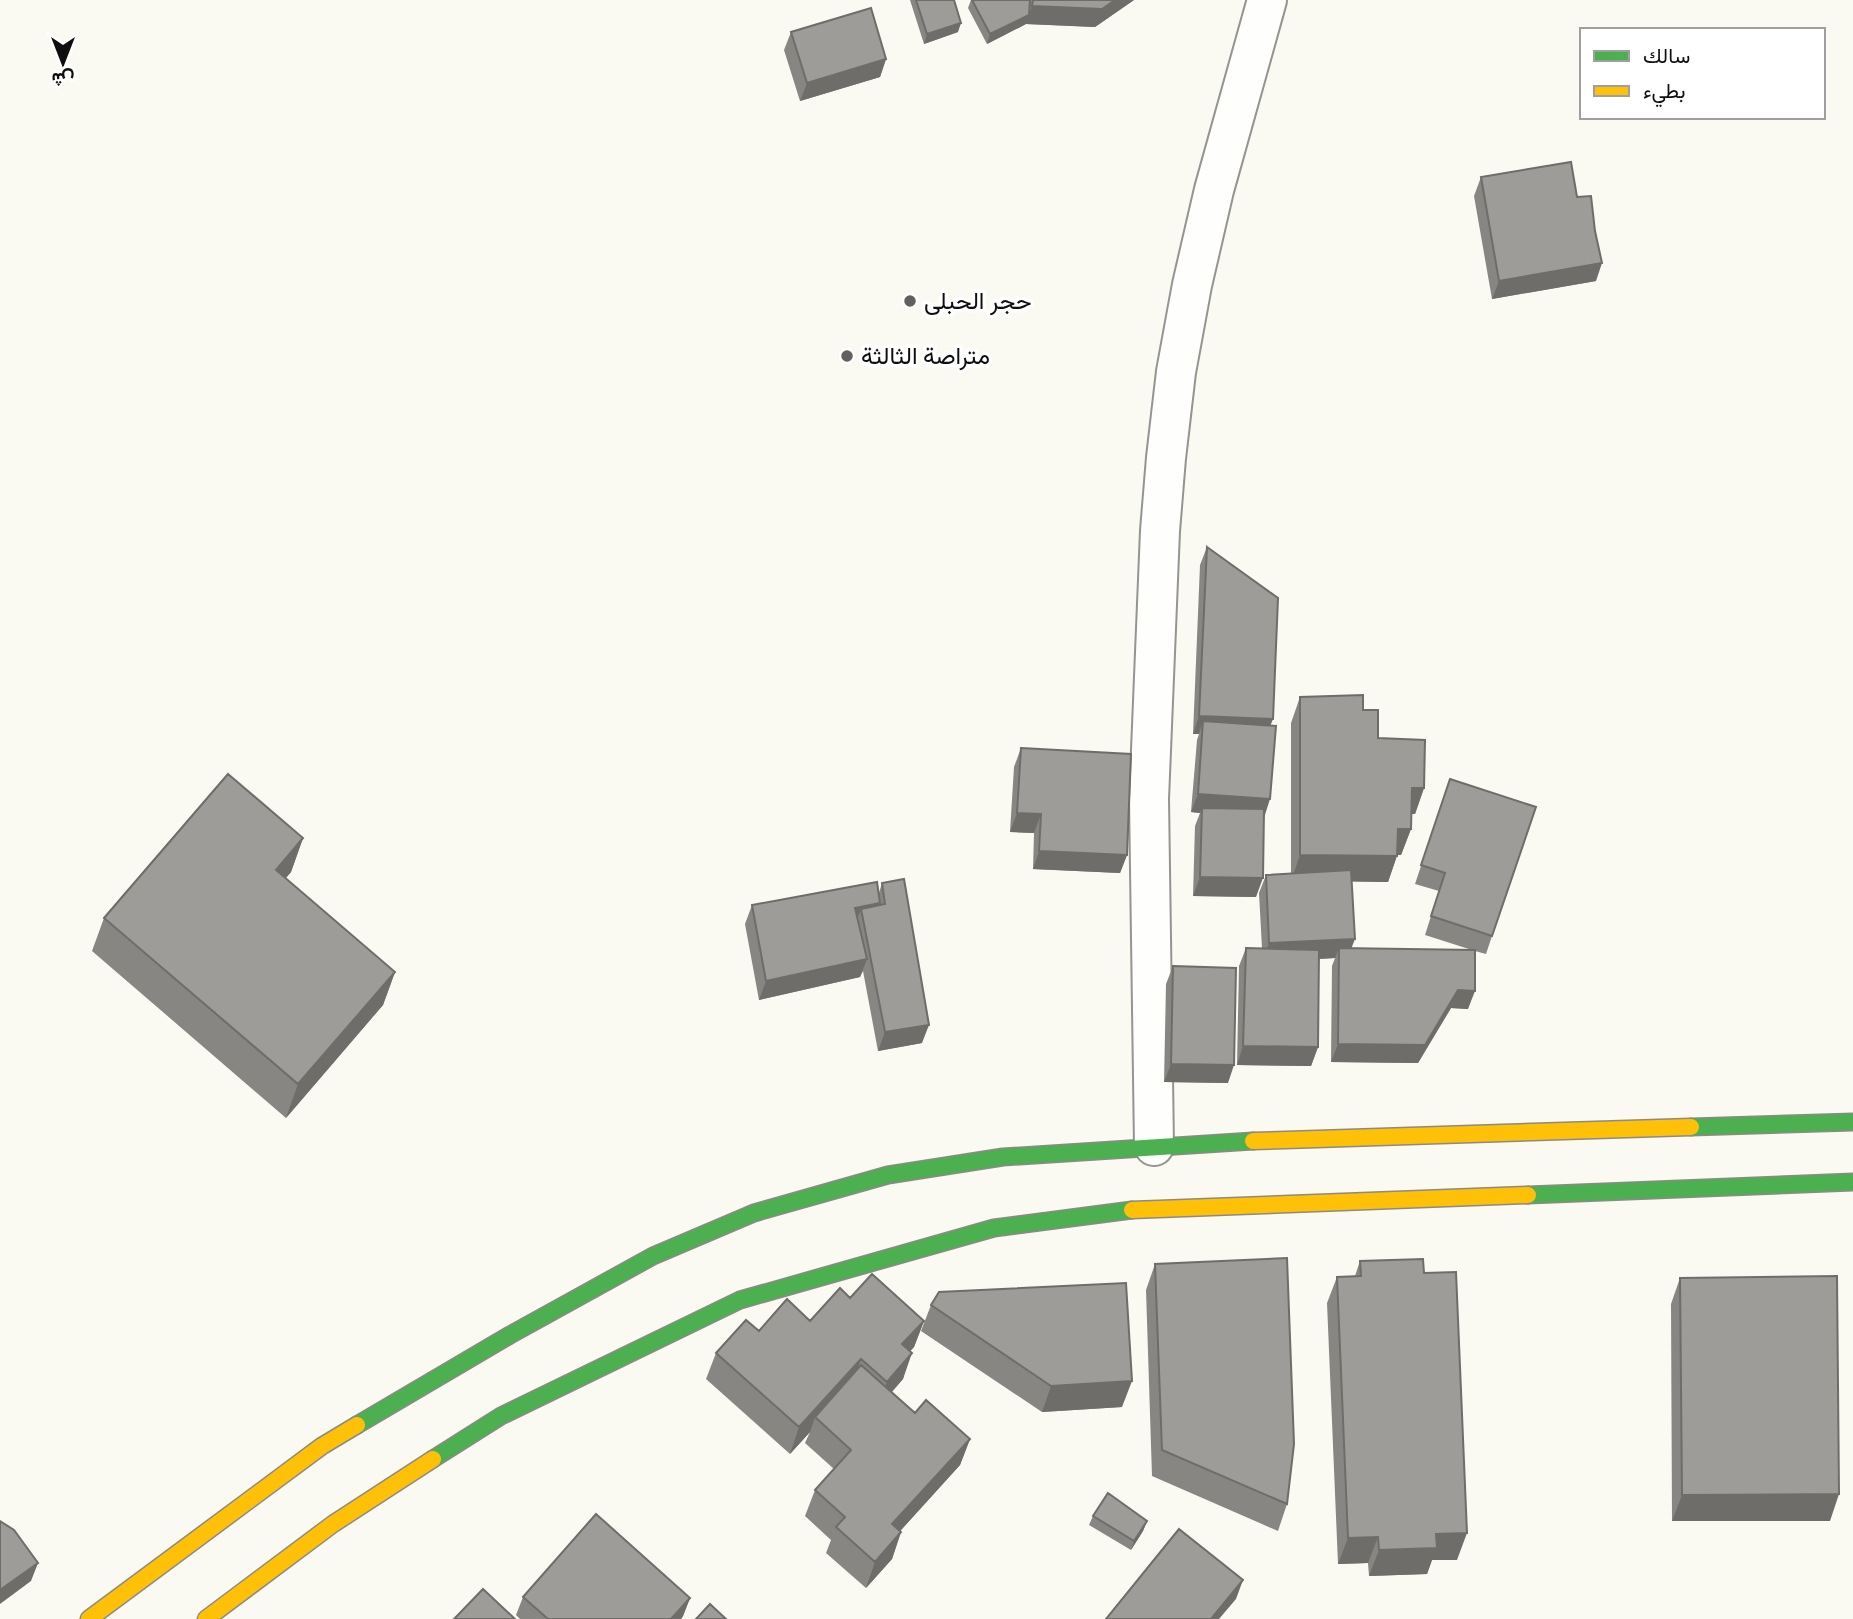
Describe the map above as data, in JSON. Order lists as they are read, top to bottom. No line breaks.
{"places":["حجر الحبلى","متراصة الثالثة"],"legend":["سالك","بطيء"],"north":"bottom"}
